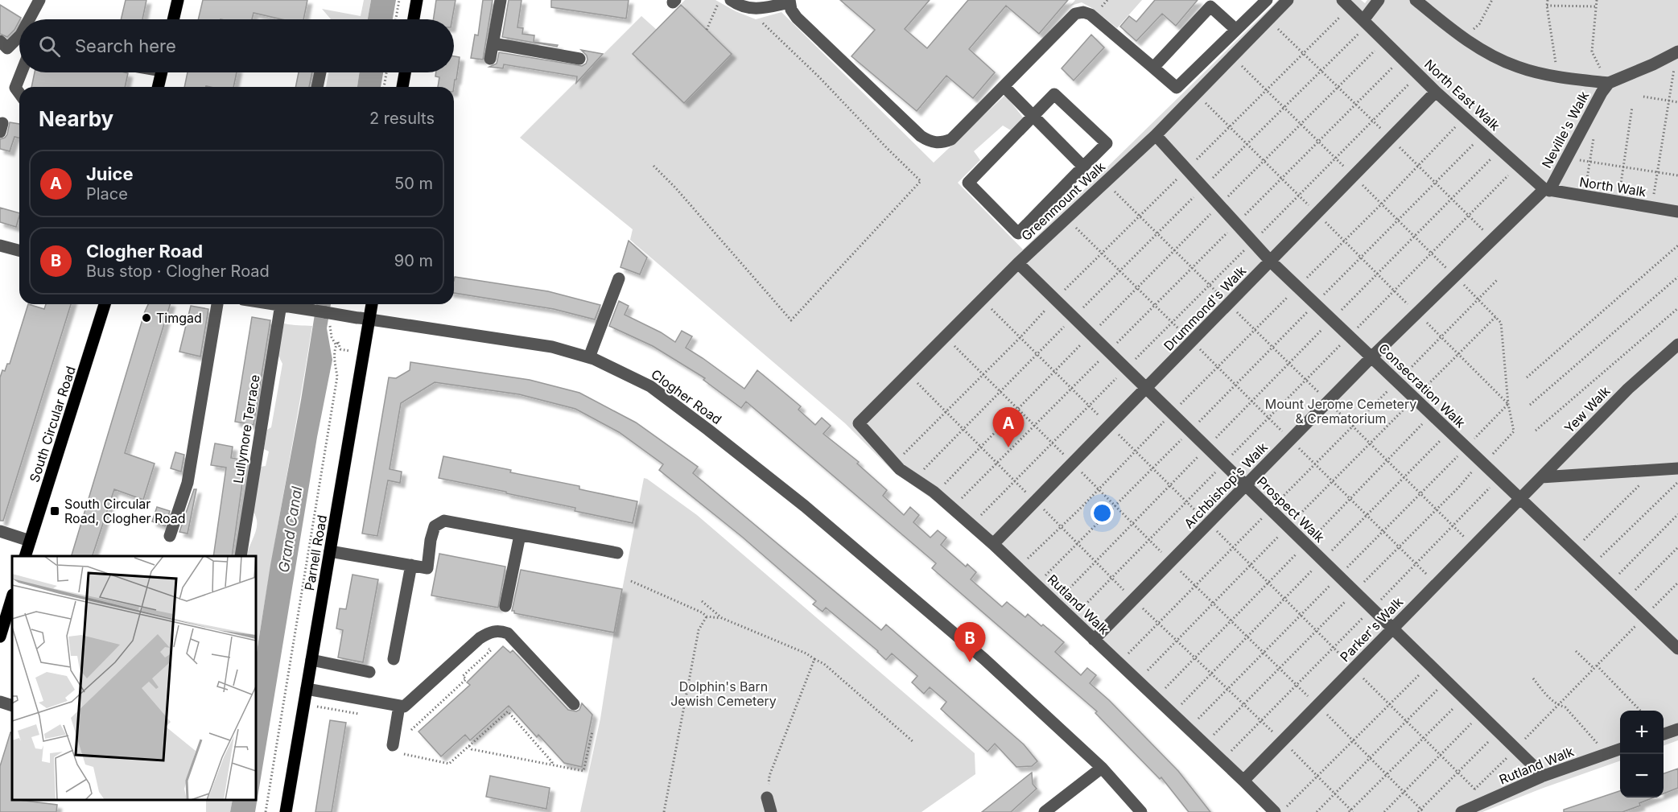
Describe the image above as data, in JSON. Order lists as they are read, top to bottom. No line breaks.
{"streets":{"main road":["South Circular Road","Parnell Road"],"street":["North East Walk","Neville's Walk","North Walk","Greenmount Walk","Drummond's Walk","Consecration Walk","Clogher Road","Yew Walk","Lullymore Terrace","Archbishop's Walk","Prospect Walk","Rutland Walk","Parker's Walk"]},"crossings":[["North East Walk","Neville's Walk"],["North East Walk","North Walk"],["North East Walk","Drummond's Walk"],["North East Walk","Archbishop's Walk"],["Neville's Walk","North Walk"],["Neville's Walk","Archbishop's Walk"],["North Walk","Archbishop's Walk"],["Greenmount Walk","Consecration Walk"],["Greenmount Walk","Prospect Walk"],["Greenmount Walk","Rutland Walk"],["Drummond's Walk","Consecration Walk"],["Drummond's Walk","Prospect Walk"],["Drummond's Walk","Rutland Walk"],["Consecration Walk","Yew Walk"],["Consecration Walk","Archbishop's Walk"],["Consecration Walk","Parker's Walk"],["Clogher Road","Lullymore Terrace"],["Clogher Road","Parnell Road"],["Yew Walk","Parker's Walk"],["Archbishop's Walk","Prospect Walk"],["Archbishop's Walk","Rutland Walk"],["Prospect Walk","Rutland Walk"],["Prospect Walk","Parker's Walk"],["Rutland Walk","Parker's Walk"]],"water":["Grand Canal"],"parks":["Mount Jerome Cemetery & Crematorium","Dolphin's Barn Jewish Cemetery"],"places":{"other":["Timgad"],"transit":["South Circular Road, Clogher Road"]},"page":{"search":"Search here","heading":["Nearby","2 results"],"list":[{"mark":"A","name":"Juice","note":"Place","value":"50 m"},{"mark":"B","name":"Clogher Road","note":"Bus stop · Clogher Road","value":"90 m"}],"pins":["A","B"],"map_buttons":["+","−"]}}
